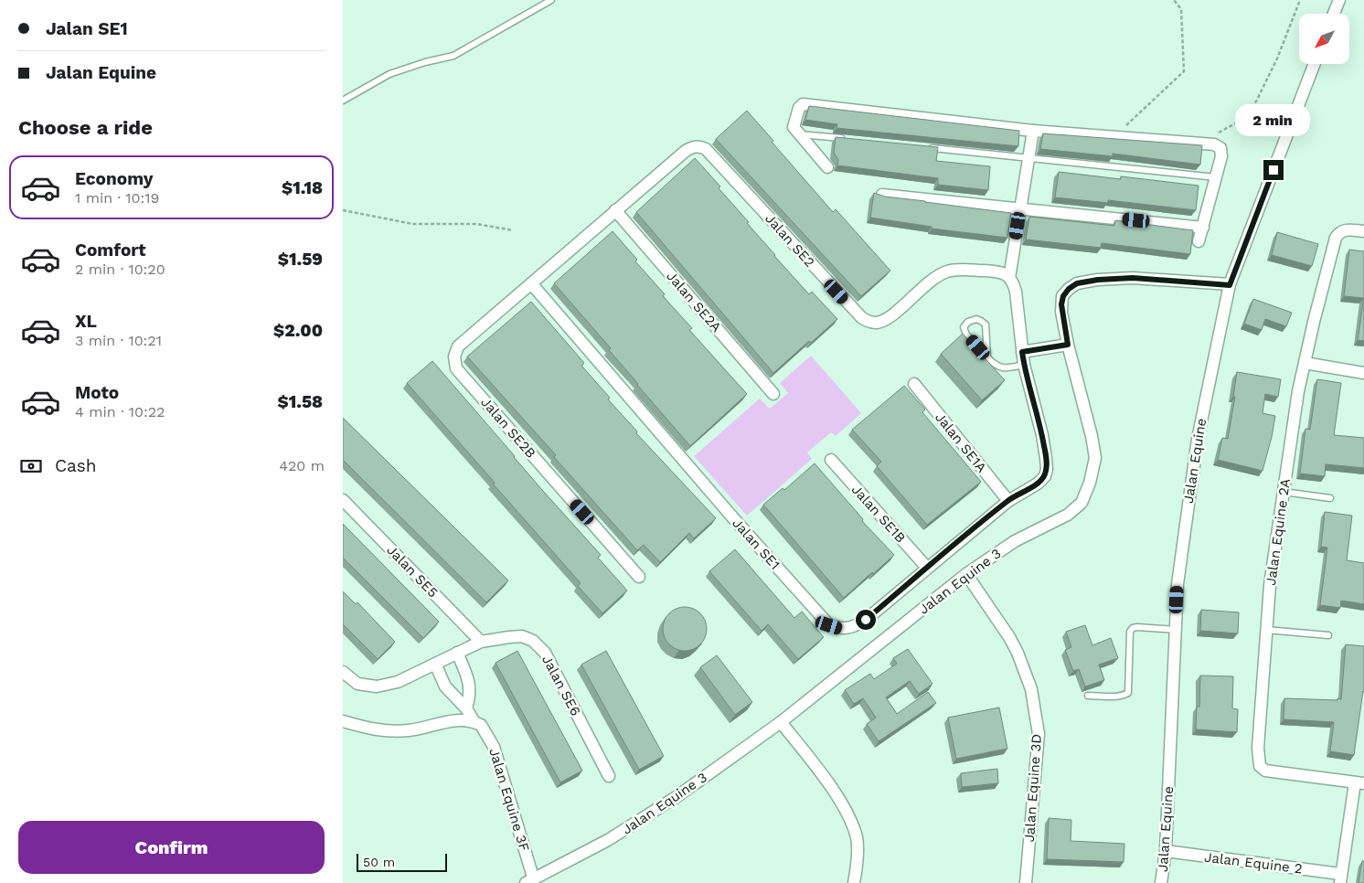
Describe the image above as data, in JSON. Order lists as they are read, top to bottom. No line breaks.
{"streets":{"street":["Jalan SE2","Jalan SE2A","Jalan SE2B","Jalan SE1A","Jalan Equine","Jalan SE1B","Jalan Equine 2A","Jalan SE1","Jalan SE5","Jalan Equine 3","Jalan SE6","Jalan Equine 3D","Jalan Equine 3F","Jalan Equine 2"]},"crossings":[["Jalan SE2","Jalan SE2A"],["Jalan SE2","Jalan SE2B"],["Jalan SE2","Jalan SE1"],["Jalan SE2B","Jalan SE1"],["Jalan SE1A","Jalan SE1"],["Jalan Equine","Jalan Equine 3"],["Jalan Equine","Jalan Equine 2"],["Jalan SE1B","Jalan SE1"],["Jalan SE5","Jalan SE6"],["Jalan Equine 3","Jalan Equine 3D"],["Jalan Equine 3","Jalan Equine 3F"],["Jalan SE6","Jalan Equine 3F"]],"scale_bar":"50 m","north":"bottom left","page":{"banner":["Jalan SE1","Jalan Equine"],"heading":"Choose a ride","bubble":"2 min","list":[{"name":"Economy","note":"1 min · 10:19","value":"$1.18"},{"name":"Comfort","note":"2 min · 10:20","value":"$1.59"},{"name":"XL","note":"3 min · 10:21","value":"$2.00"},{"name":"Moto","note":"4 min · 10:22","value":"$1.58"}],"pay":["Cash","420 m"],"buttons":"Confirm","scale":"50 m"}}
